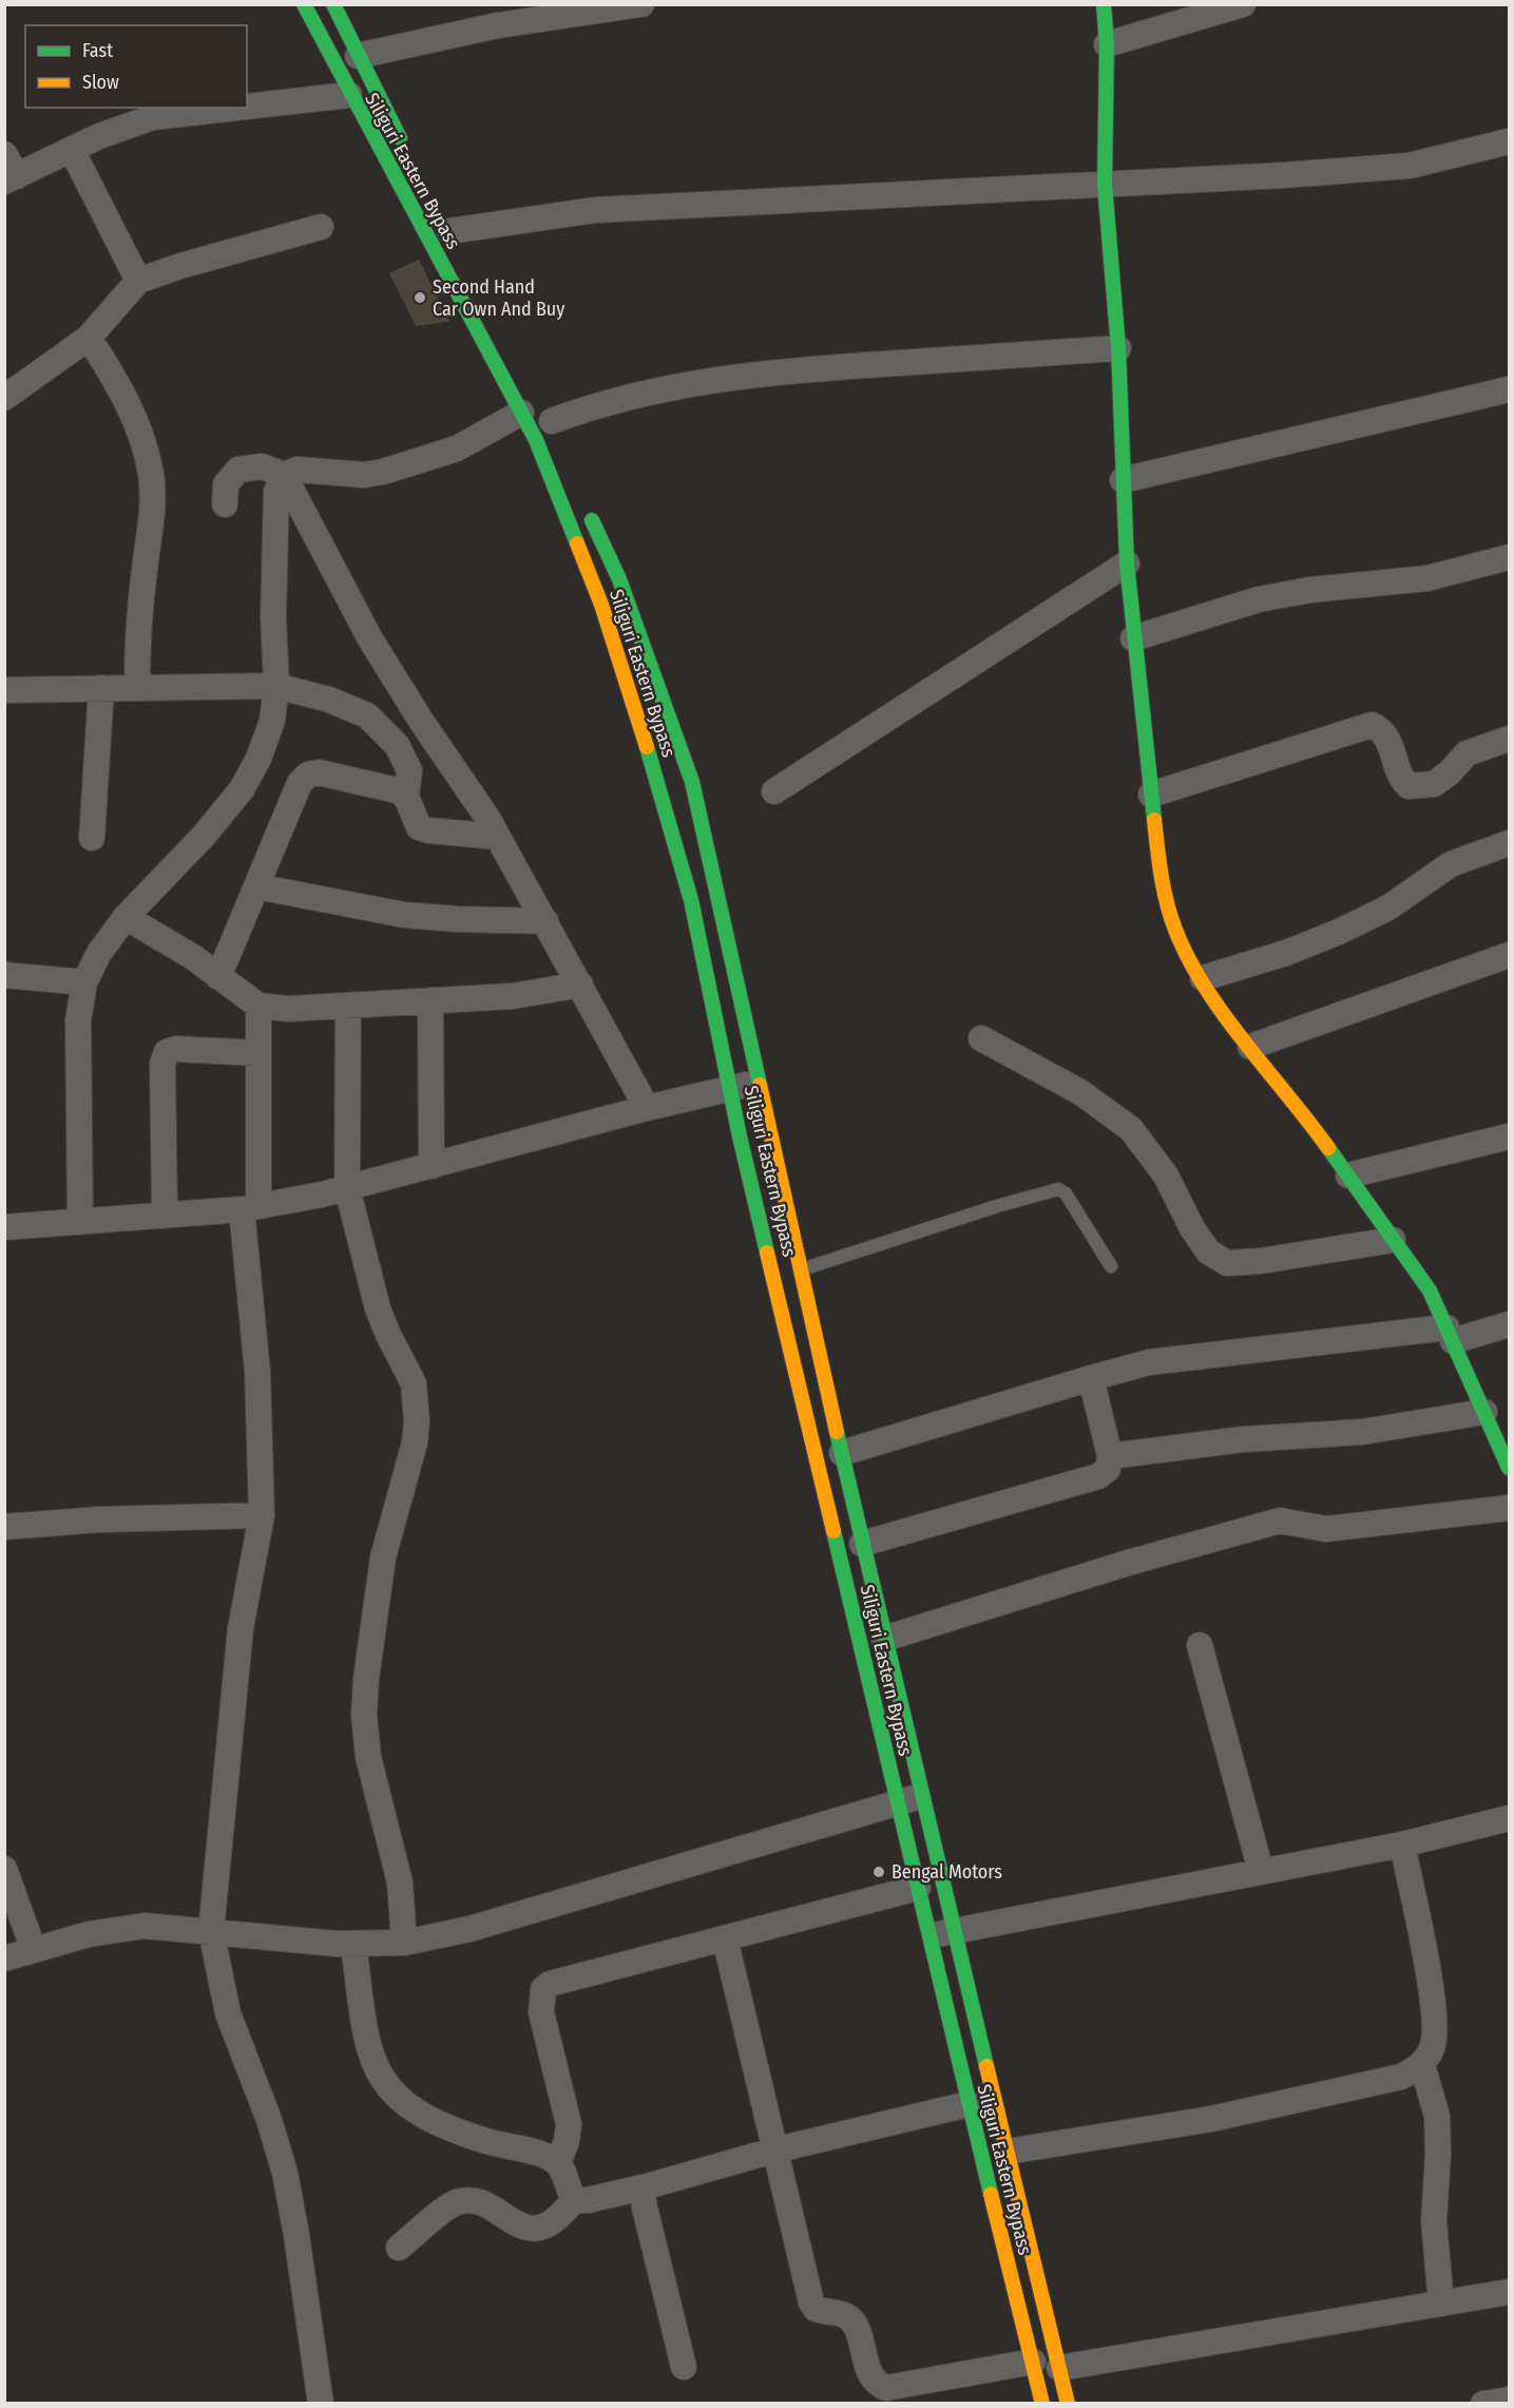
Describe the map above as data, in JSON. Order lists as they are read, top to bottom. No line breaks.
{"streets":{"main road":["Siliguri Eastern Bypass"]},"places":["Second Hand Car Own And Buy","Bengal Motors"],"legend":["Fast","Slow"]}
